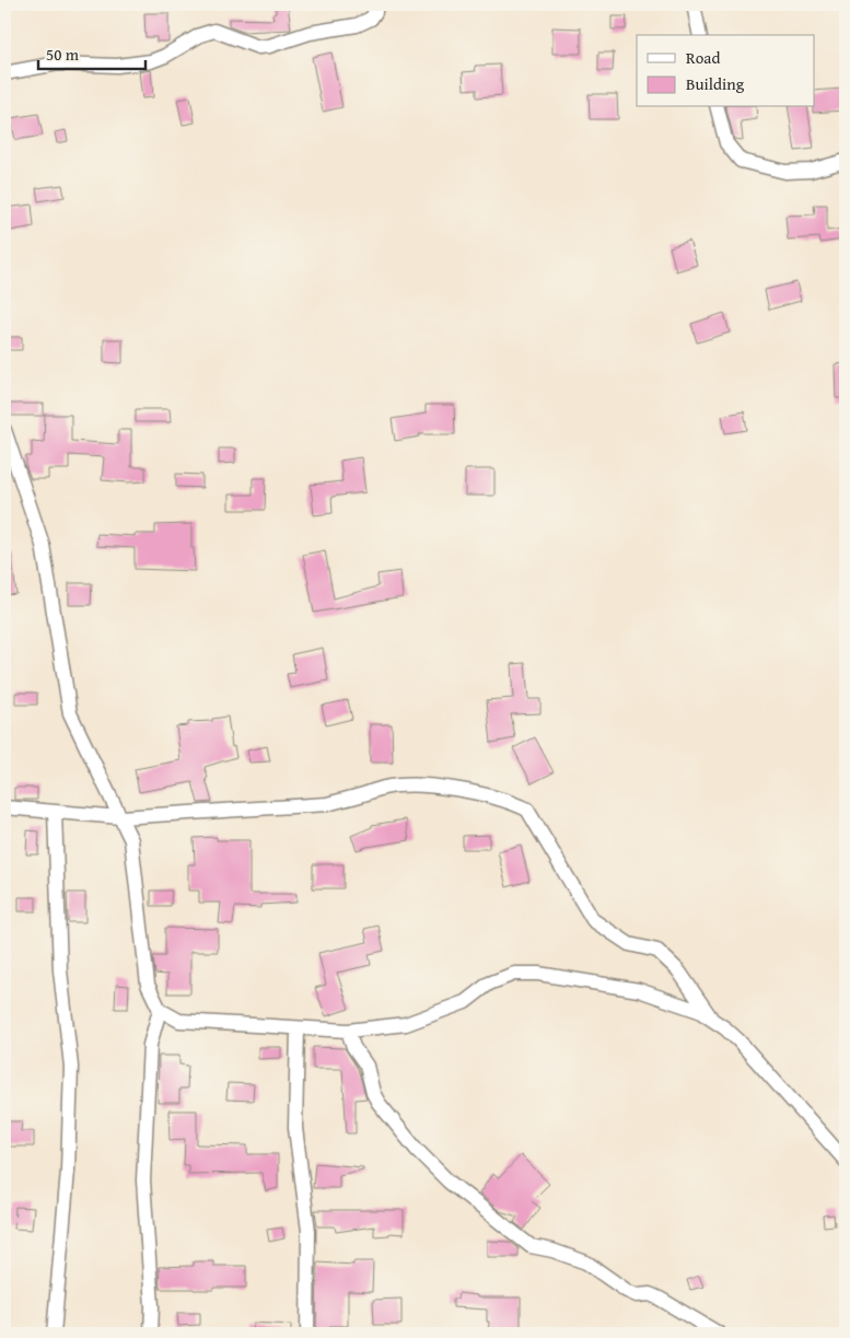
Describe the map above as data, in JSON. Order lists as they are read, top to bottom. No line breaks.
{"legend":["Road","Building"],"scale_bar":"50 m"}
